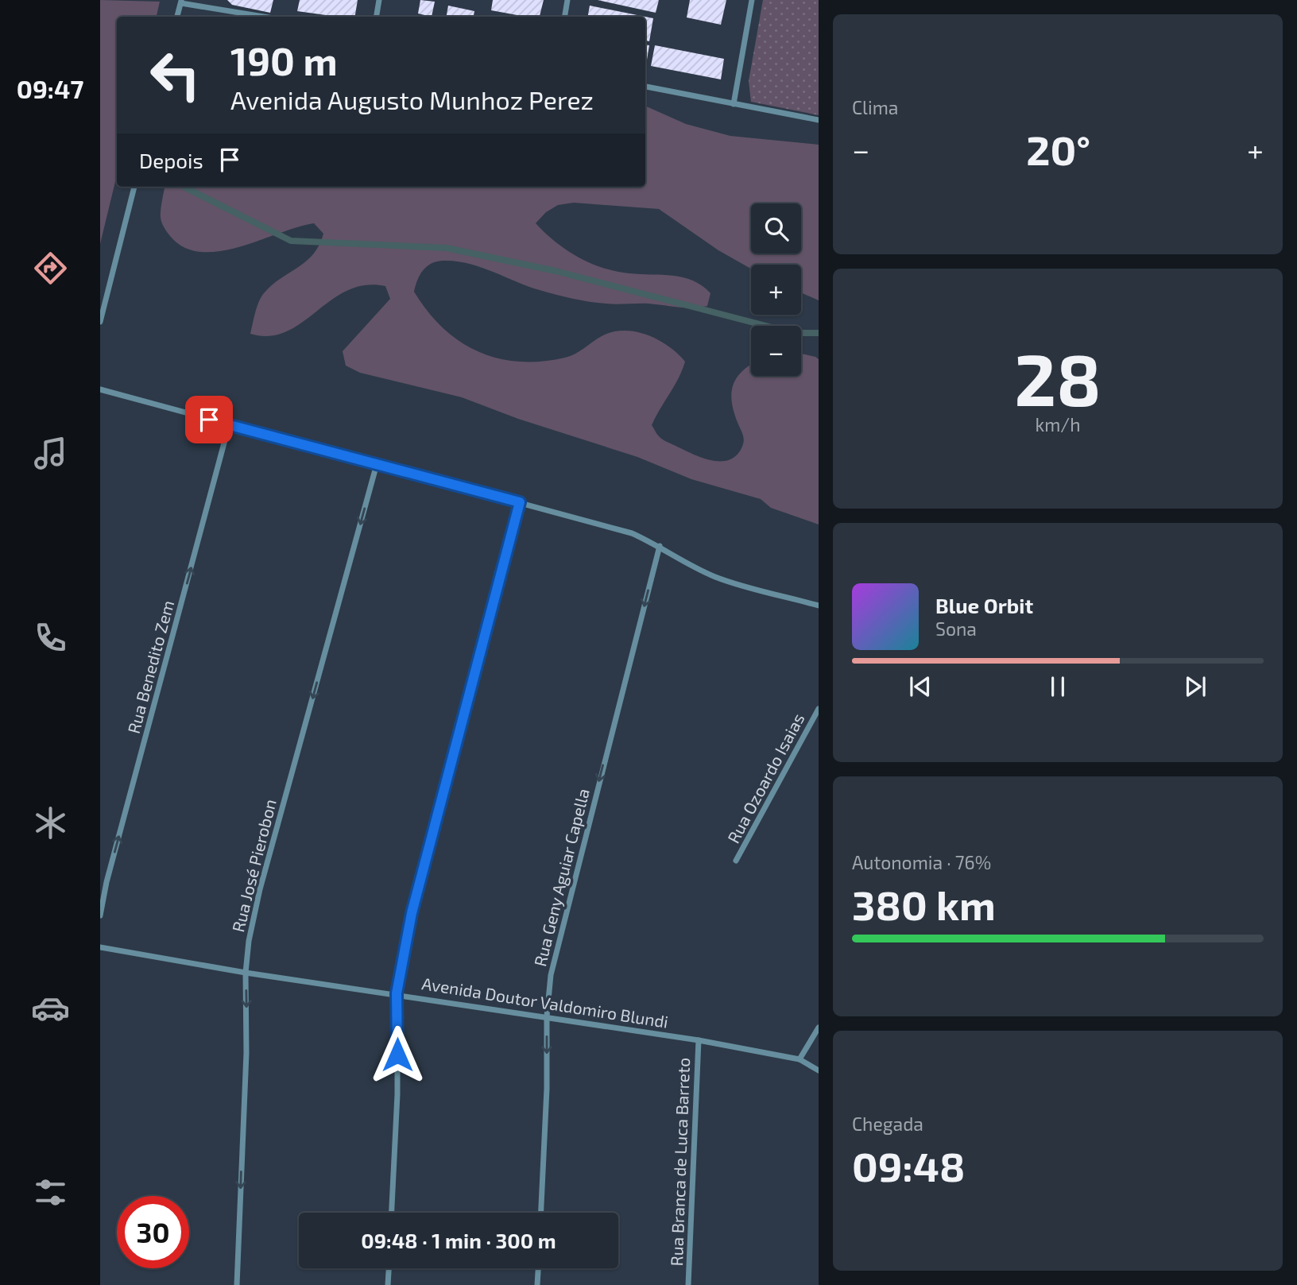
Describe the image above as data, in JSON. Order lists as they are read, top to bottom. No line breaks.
{"streets":{"street":["Rua Benedito Zem","Rua Ozoardo Isaias","Rua José Pierobon","Rua Geny Aguiar Capella","Avenida Doutor Valdomiro Blundi","Rua Branca de Luca Barreto"]},"crossings":[["Rua José Pierobon","Avenida Doutor Valdomiro Blundi"],["Rua Geny Aguiar Capella","Avenida Doutor Valdomiro Blundi"],["Avenida Doutor Valdomiro Blundi","Rua Branca de Luca Barreto"]],"one_way":["Rua Benedito Zem","Rua José Pierobon","Rua Geny Aguiar Capella"],"page":{"tabs":"09:47","tile":["Clima",["28","km/h"],["Autonomia · 76%","380 km"],["Chegada","09:48"]],"turn":["190 m","Avenida Augusto Munhoz Perez"],"heat":["−","20°","+"],"then":"Depois","map_buttons":["+","−"],"song":["Blue Orbit","Sona"],"limit":"30","trip":"09:48 · 1 min · 300 m"}}
